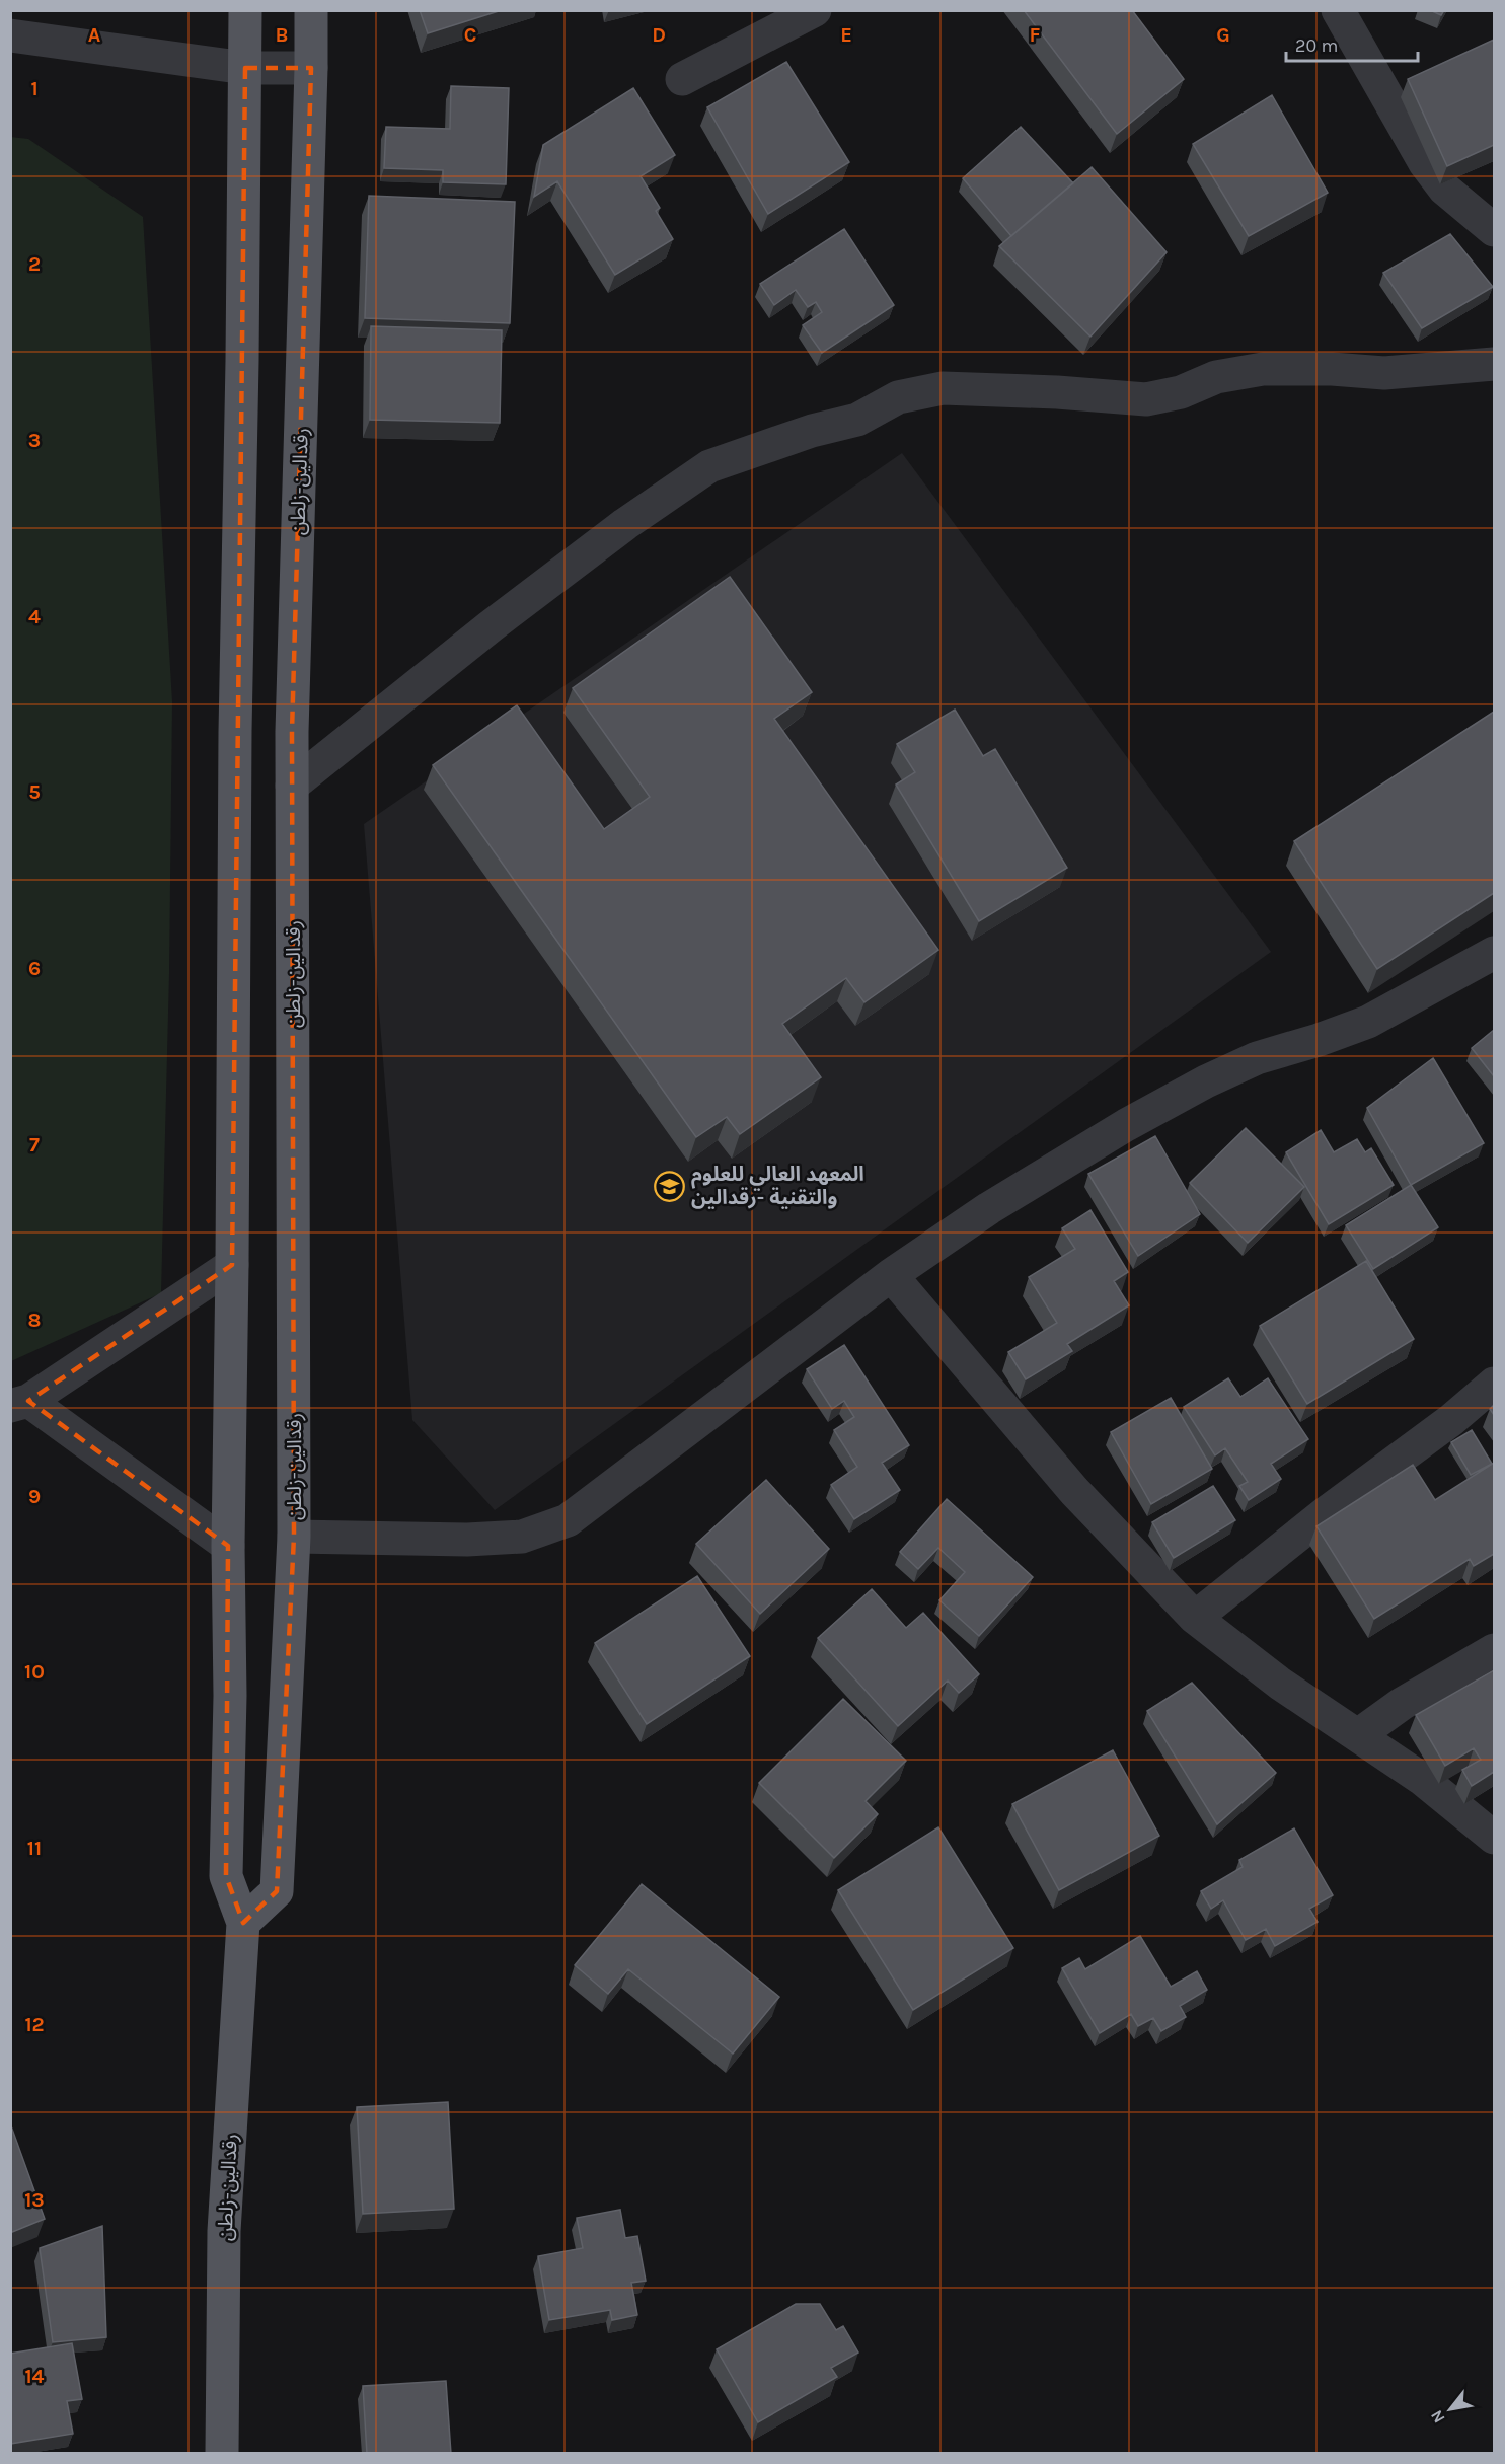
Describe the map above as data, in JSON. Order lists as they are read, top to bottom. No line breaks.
{"streets":{"main road":["رقدالين-زلطن"]},"places":{"school or university":["المعهد العالي للعلوم والتقنية -رقدالين"]},"scale_bar":"20 m","north":"bottom left","grid":{"columns":["A","B","C","D","E","F","G"],"rows":["1","2","3","4","5","6","7","8","9","10","11","12","13","14"]}}
